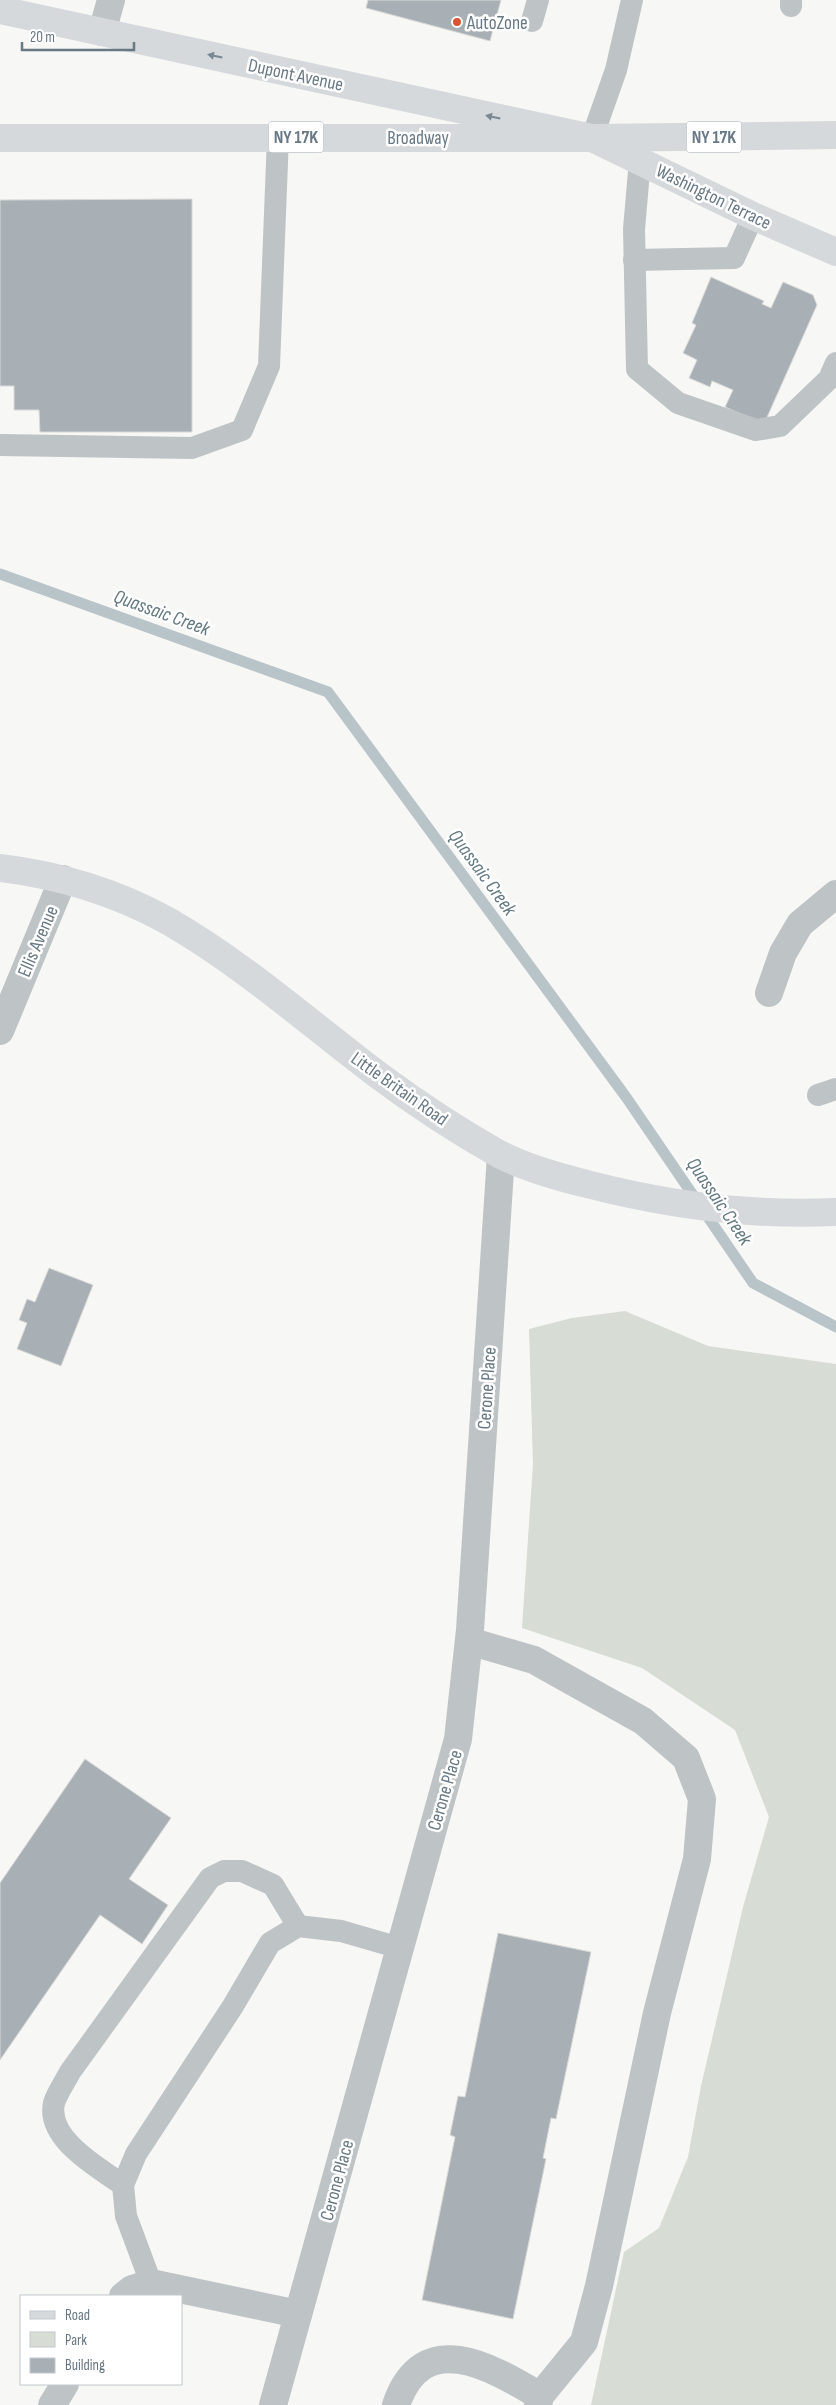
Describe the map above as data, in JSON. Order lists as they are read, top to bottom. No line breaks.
{"streets":{"street":["Dupont Avenue","NY 17K","Broadway","Washington Terrace","Ellis Avenue","Little Britain Road","Cerone Place"]},"crossings":[["Dupont Avenue","Broadway"],["Dupont Avenue","Washington Terrace"],["Broadway","Washington Terrace"],["Ellis Avenue","Little Britain Road"],["Little Britain Road","Cerone Place"]],"one_way":["Dupont Avenue"],"water":["Quassaic Creek"],"places":["AutoZone"],"legend":["Road","Park","Building"],"scale_bar":"20 m"}
